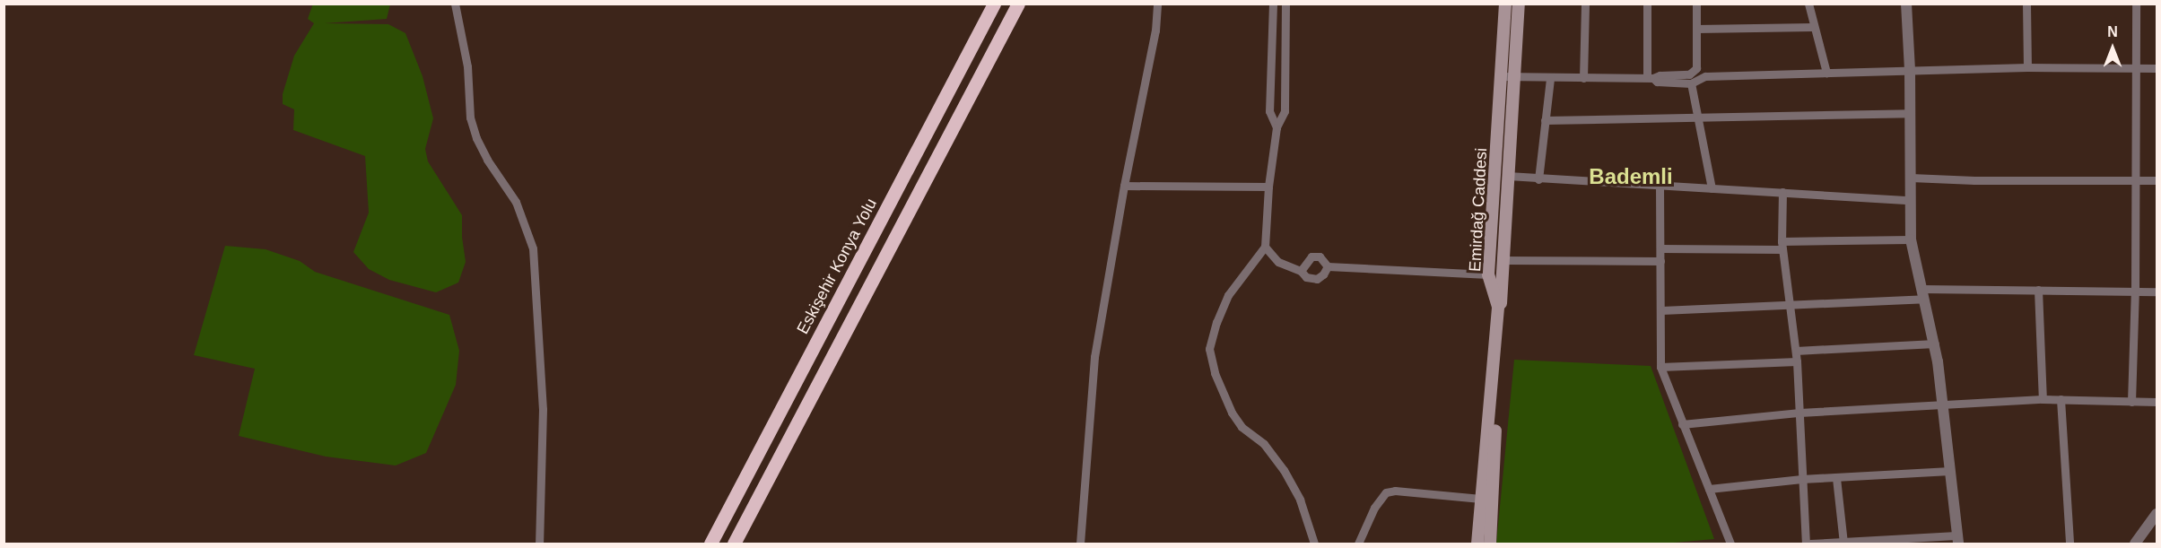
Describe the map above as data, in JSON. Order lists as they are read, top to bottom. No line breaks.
{"streets":{"highway":["Eskişehir Konya Yolu"],"main road":["Emirdağ Caddesi"]},"districts":["Bademli"],"north":"top"}
